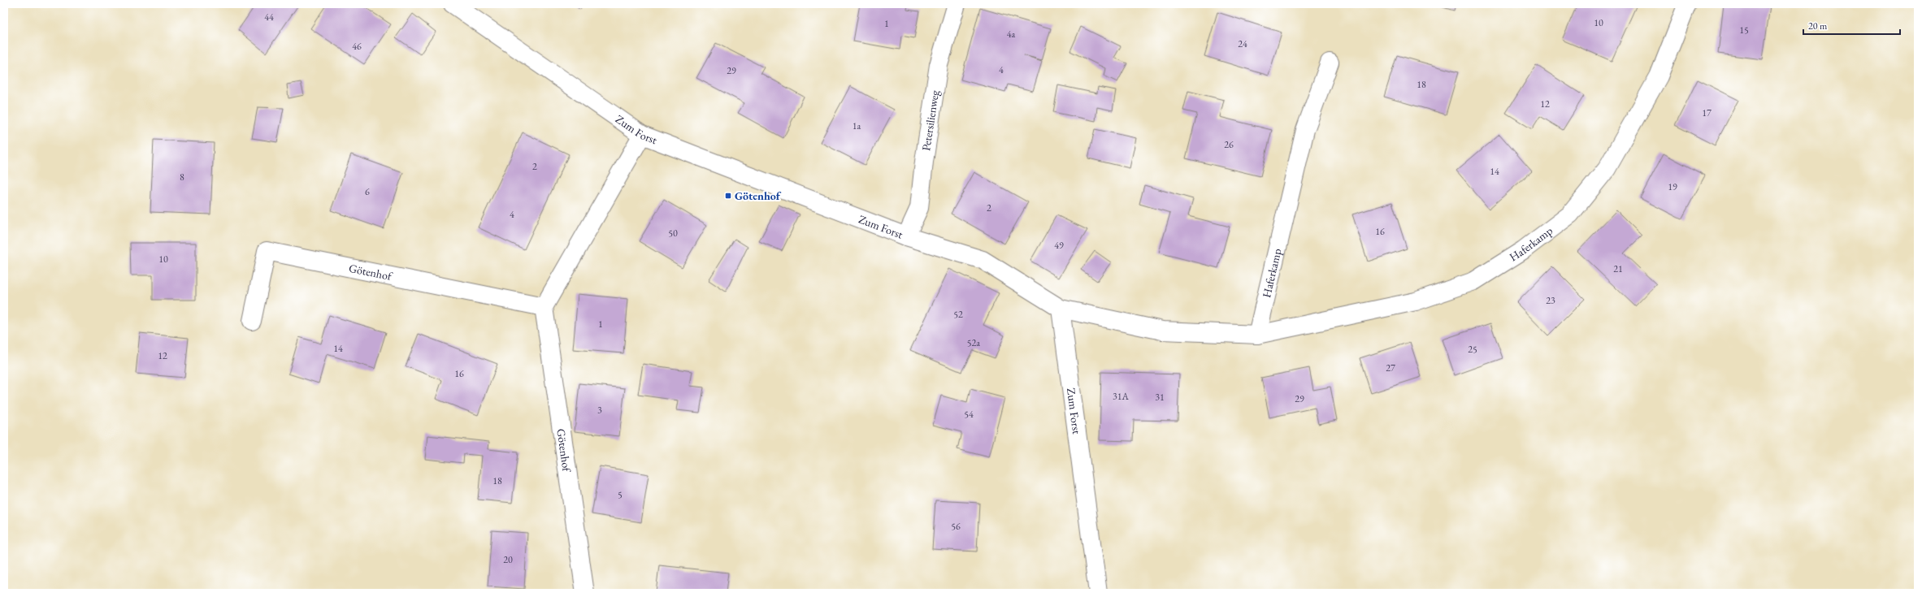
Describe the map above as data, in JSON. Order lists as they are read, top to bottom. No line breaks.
{"streets":{"street":["Petersilienweg","Zum Forst","Haferkamp","Götenhof"]},"crossings":[["Petersilienweg","Zum Forst"],["Zum Forst","Haferkamp"]],"places":{"transit":["Götenhof"]},"house_numbers":["44","10","1","15","4a","24","46","4","29","18","12","17","1a","26","2","14","8","19","6","2","4","16","50","49","10","21","23","52","1","52a","14","25","12","27","16","31A","31","29","3","54","18","5","56","20"],"scale_bar":"20 m"}
